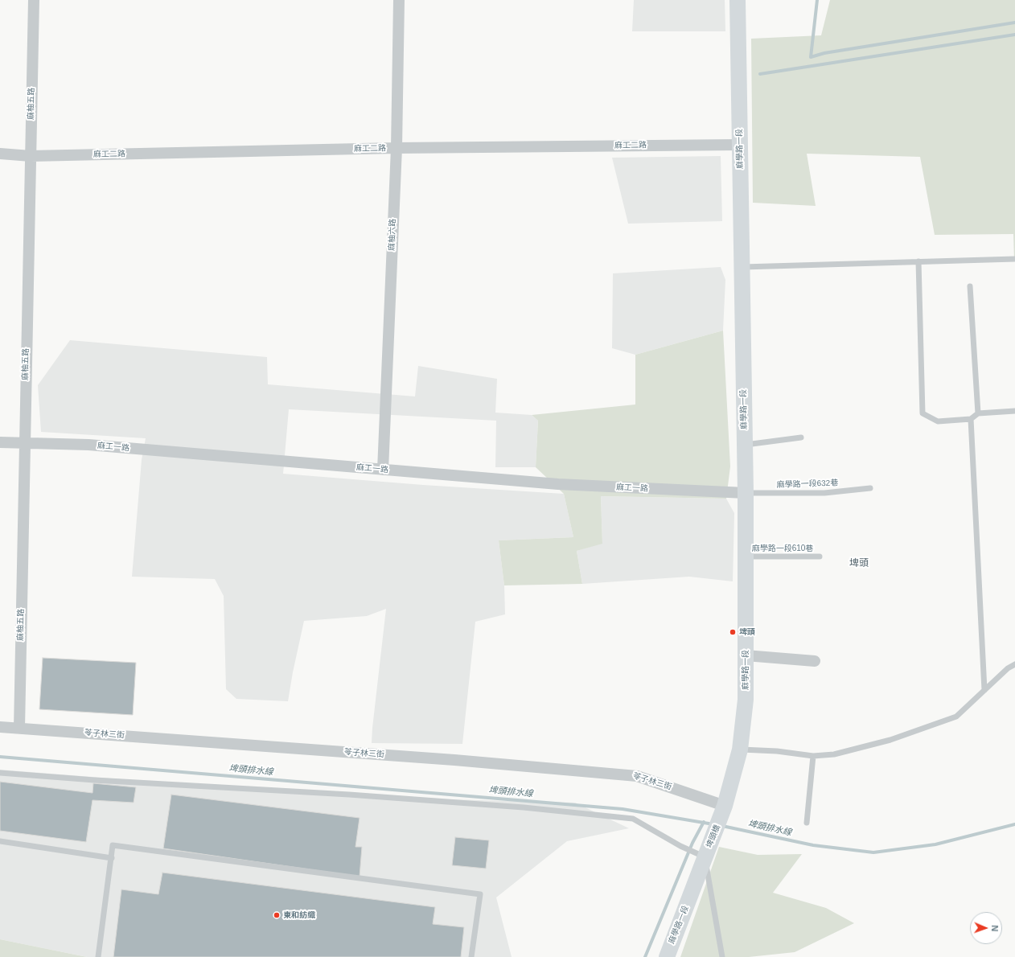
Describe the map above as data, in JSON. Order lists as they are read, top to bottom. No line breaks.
{"streets":{"main road":["麻學路一段","埤頭橋"],"street":["麻柚五路","麻工二路","麻柚六路","麻工一路","苓子林三街"],"lane":["麻學路一段632巷","麻學路一段610巷"]},"crossings":[["麻柚五路","麻工二路"],["麻柚五路","麻工一路"],["麻柚五路","苓子林三街"],["麻工二路","麻學路一段"],["麻工二路","麻柚六路"],["麻學路一段","麻工一路"],["麻學路一段","麻學路一段632巷"],["麻學路一段","麻學路一段610巷"],["麻學路一段","苓子林三街"],["麻學路一段","埤頭橋"],["麻柚六路","麻工一路"],["麻工一路","麻學路一段632巷"],["苓子林三街","埤頭橋"]],"districts":["埤頭"],"water":["埤頭排水線"],"places":["埤頭","東和紡織"],"north":"right"}
